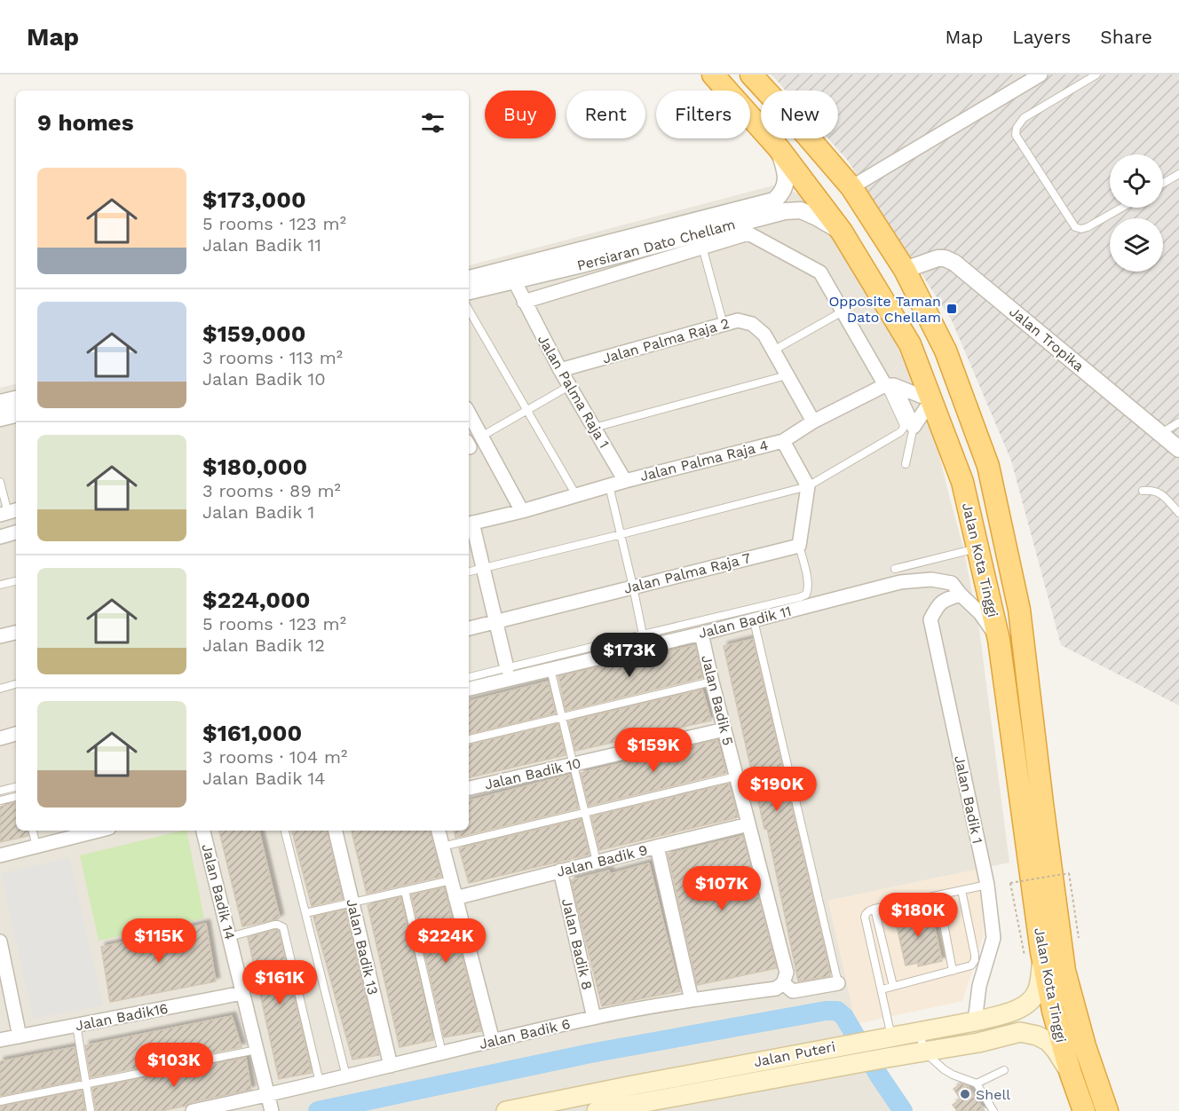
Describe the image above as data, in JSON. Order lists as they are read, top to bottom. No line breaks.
{"streets":{"highway":["Jalan Kota Tinggi"],"main road":["Jalan Puteri"],"street":["Persiaran Dato Chellam","Jalan Tropika","Jalan Palma Raja 2","Jalan Palma Raja 1","Jalan Palma Raja 4","Jalan Palma Raja 7","Jalan Badik 11","Jalan Badik 5","Jalan Badik 10","Jalan Badik 1","Jalan Badik 9","Jalan Badik 14","Jalan Badik 8","Jalan Badik 13","Jalan Badik16","Jalan Badik 6"]},"crossings":[["Persiaran Dato Chellam","Jalan Palma Raja 1"],["Persiaran Dato Chellam","Jalan Kota Tinggi"],["Jalan Tropika","Jalan Kota Tinggi"],["Jalan Palma Raja 2","Jalan Palma Raja 1"],["Jalan Palma Raja 2","Jalan Palma Raja 4"],["Jalan Palma Raja 1","Jalan Palma Raja 4"],["Jalan Kota Tinggi","Jalan Badik 11"],["Jalan Kota Tinggi","Jalan Puteri"],["Jalan Badik 11","Jalan Badik 5"],["Jalan Badik 11","Jalan Badik 1"],["Jalan Badik 5","Jalan Badik 10"],["Jalan Badik 5","Jalan Badik 9"],["Jalan Badik 5","Jalan Badik 6"],["Jalan Badik 1","Jalan Puteri"],["Jalan Badik 9","Jalan Badik 8"],["Jalan Badik 14","Jalan Badik16"],["Jalan Badik 14","Jalan Badik 6"],["Jalan Badik 8","Jalan Badik 6"],["Jalan Badik 13","Jalan Badik 6"]],"places":{"transit":["Opposite Taman Dato Chellam"],"other":["Shell"]},"page":{"header":"Map","nav":["Map","Layers","Share"],"chip":["Buy","Rent","Filters","New"],"heading":"9 homes","list":[{"name":"$173,000","note":"5 rooms · 123 m² · Jalan Badik 11"},{"name":"$159,000","note":"3 rooms · 113 m² · Jalan Badik 10"},{"name":"$180,000","note":"3 rooms · 89 m² · Jalan Badik 1"},{"name":"$224,000","note":"5 rooms · 123 m² · Jalan Badik 12"},{"name":"$161,000","note":"3 rooms · 104 m² · Jalan Badik 14"}],"price":["$173K","$159K","$190K","$107K","$180K","$115K","$224K","$161K","$103K"]}}
